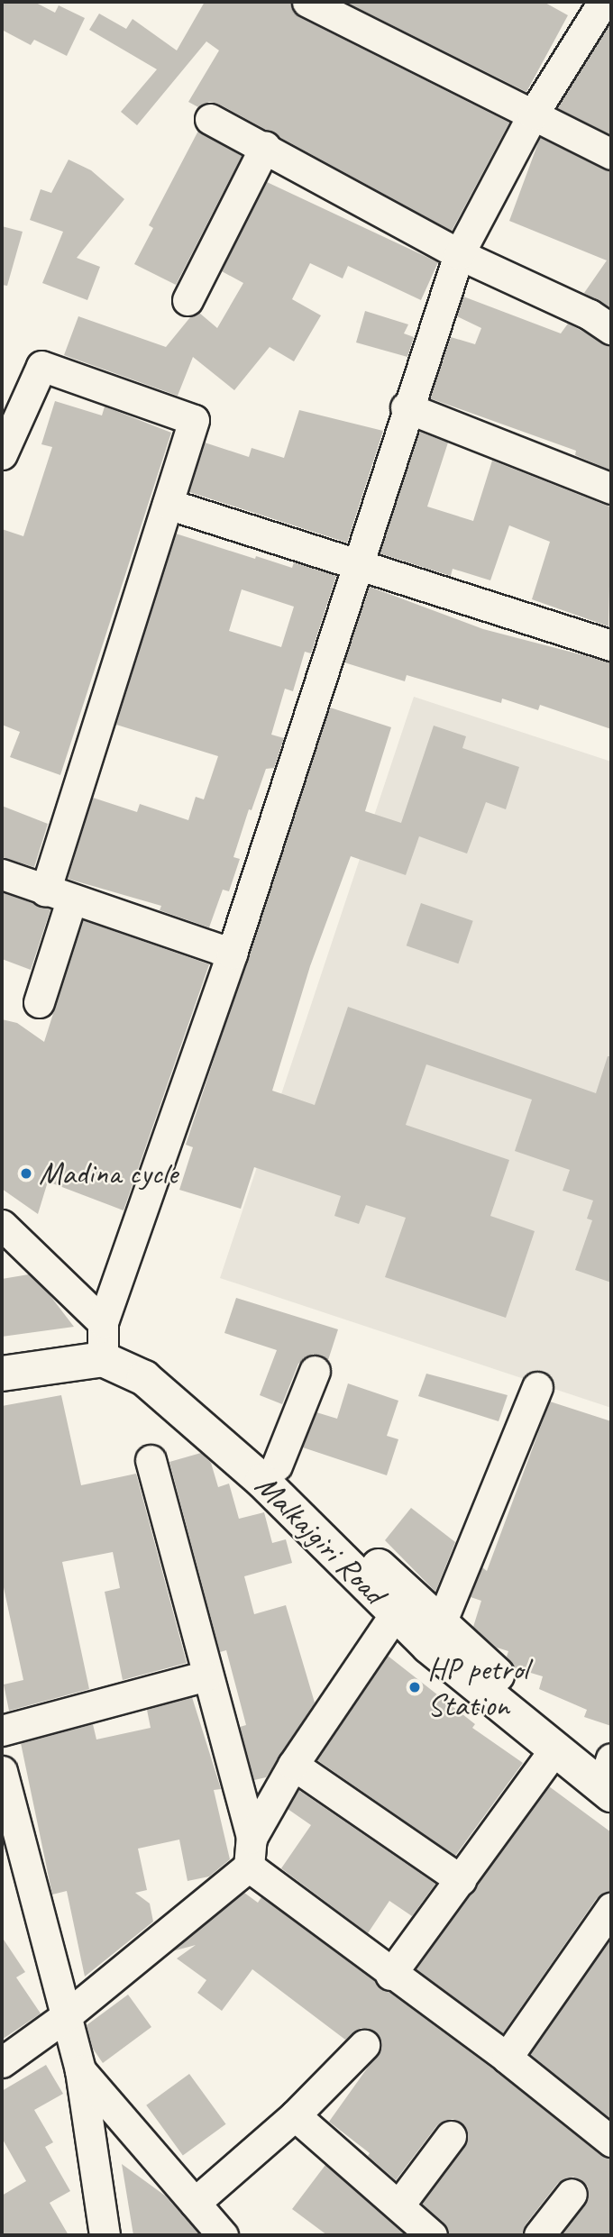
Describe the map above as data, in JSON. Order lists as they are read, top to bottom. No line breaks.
{"streets":{"main road":["Malkajgiri Road"]},"places":["Madina cycle","HP petrol Station"]}
